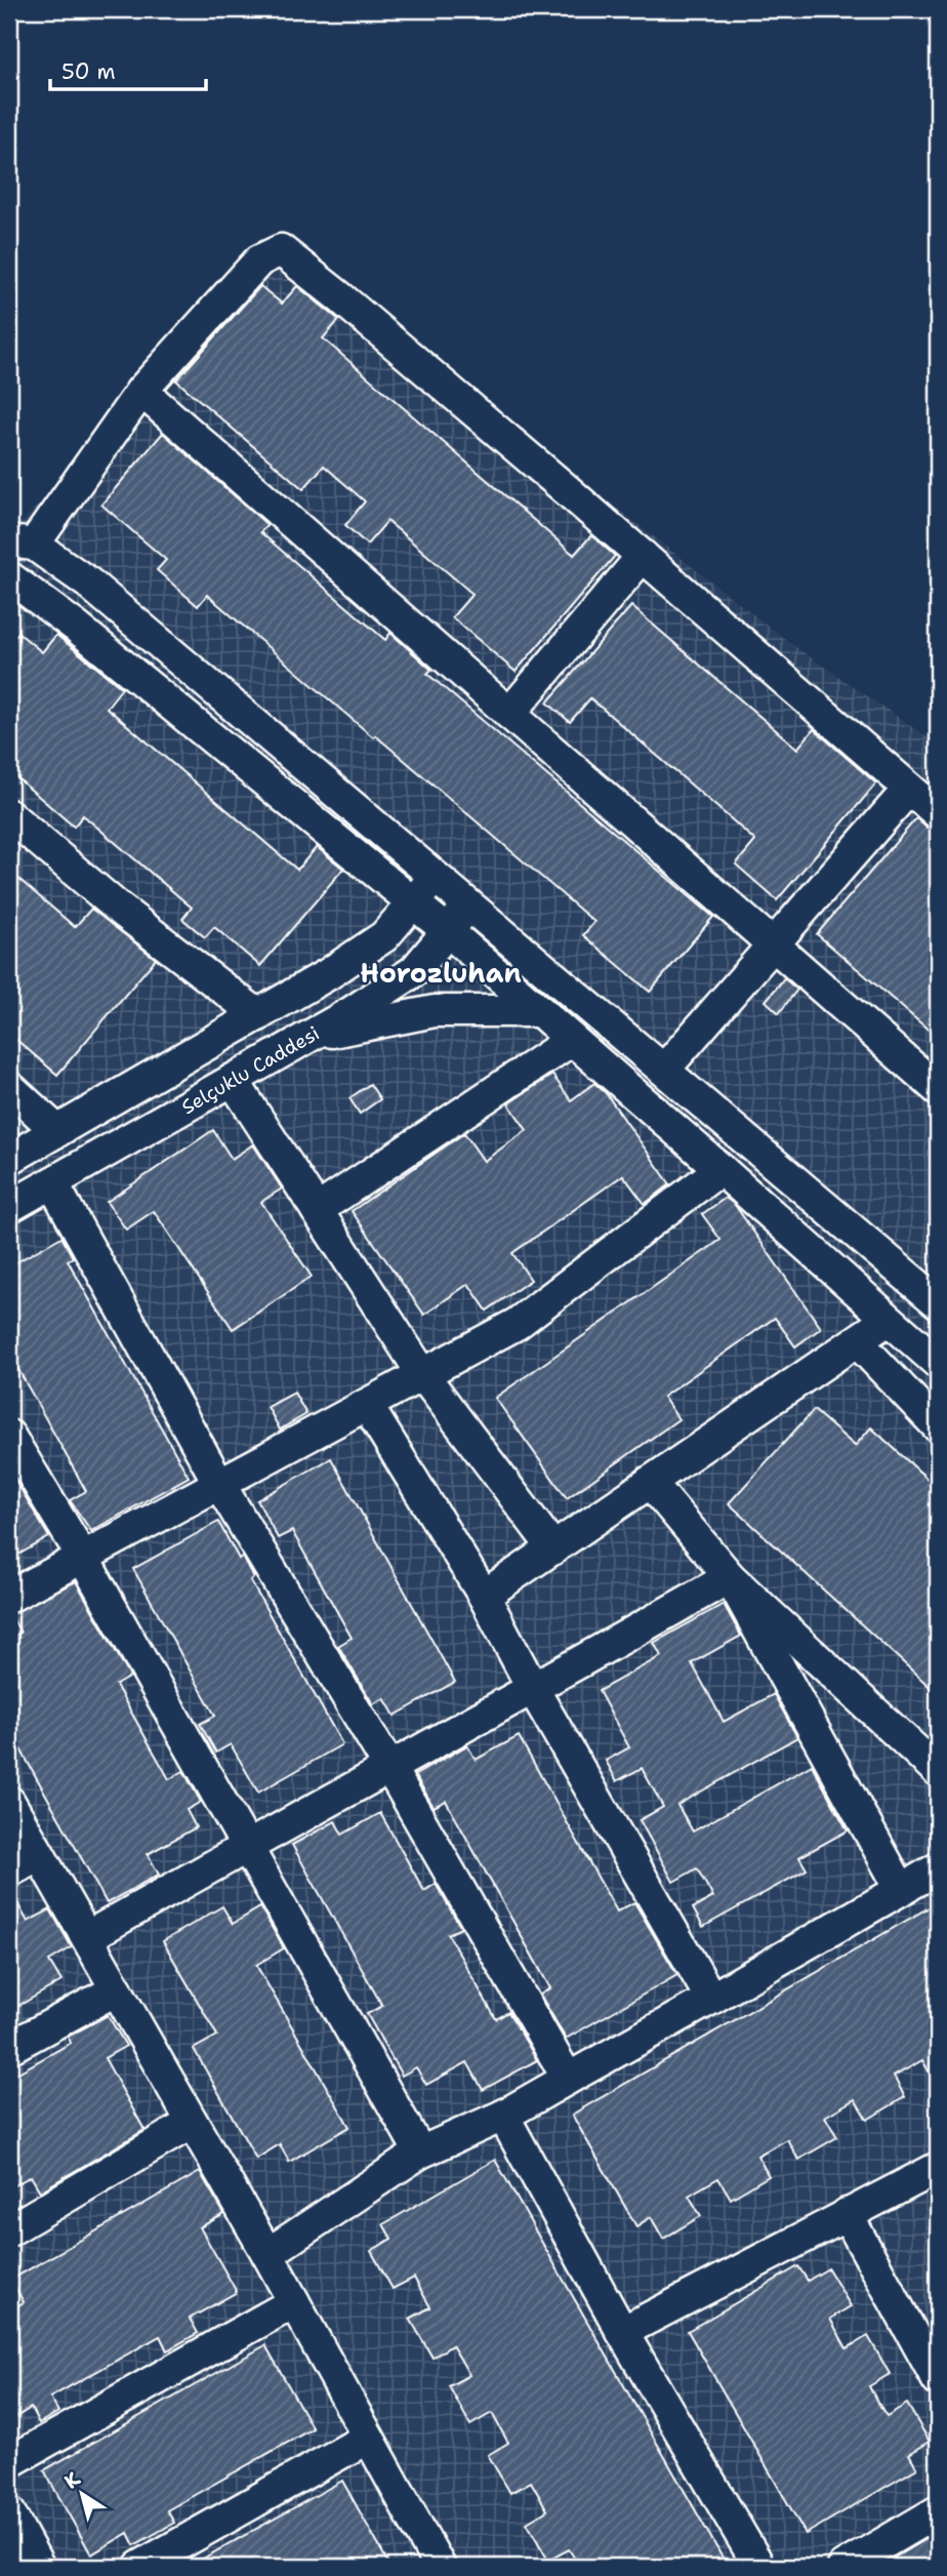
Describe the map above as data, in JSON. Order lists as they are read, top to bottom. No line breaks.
{"streets":{"street":["Selçuklu Caddesi"]},"districts":["Horozluhan"],"scale_bar":"50 m","north":"top left"}
